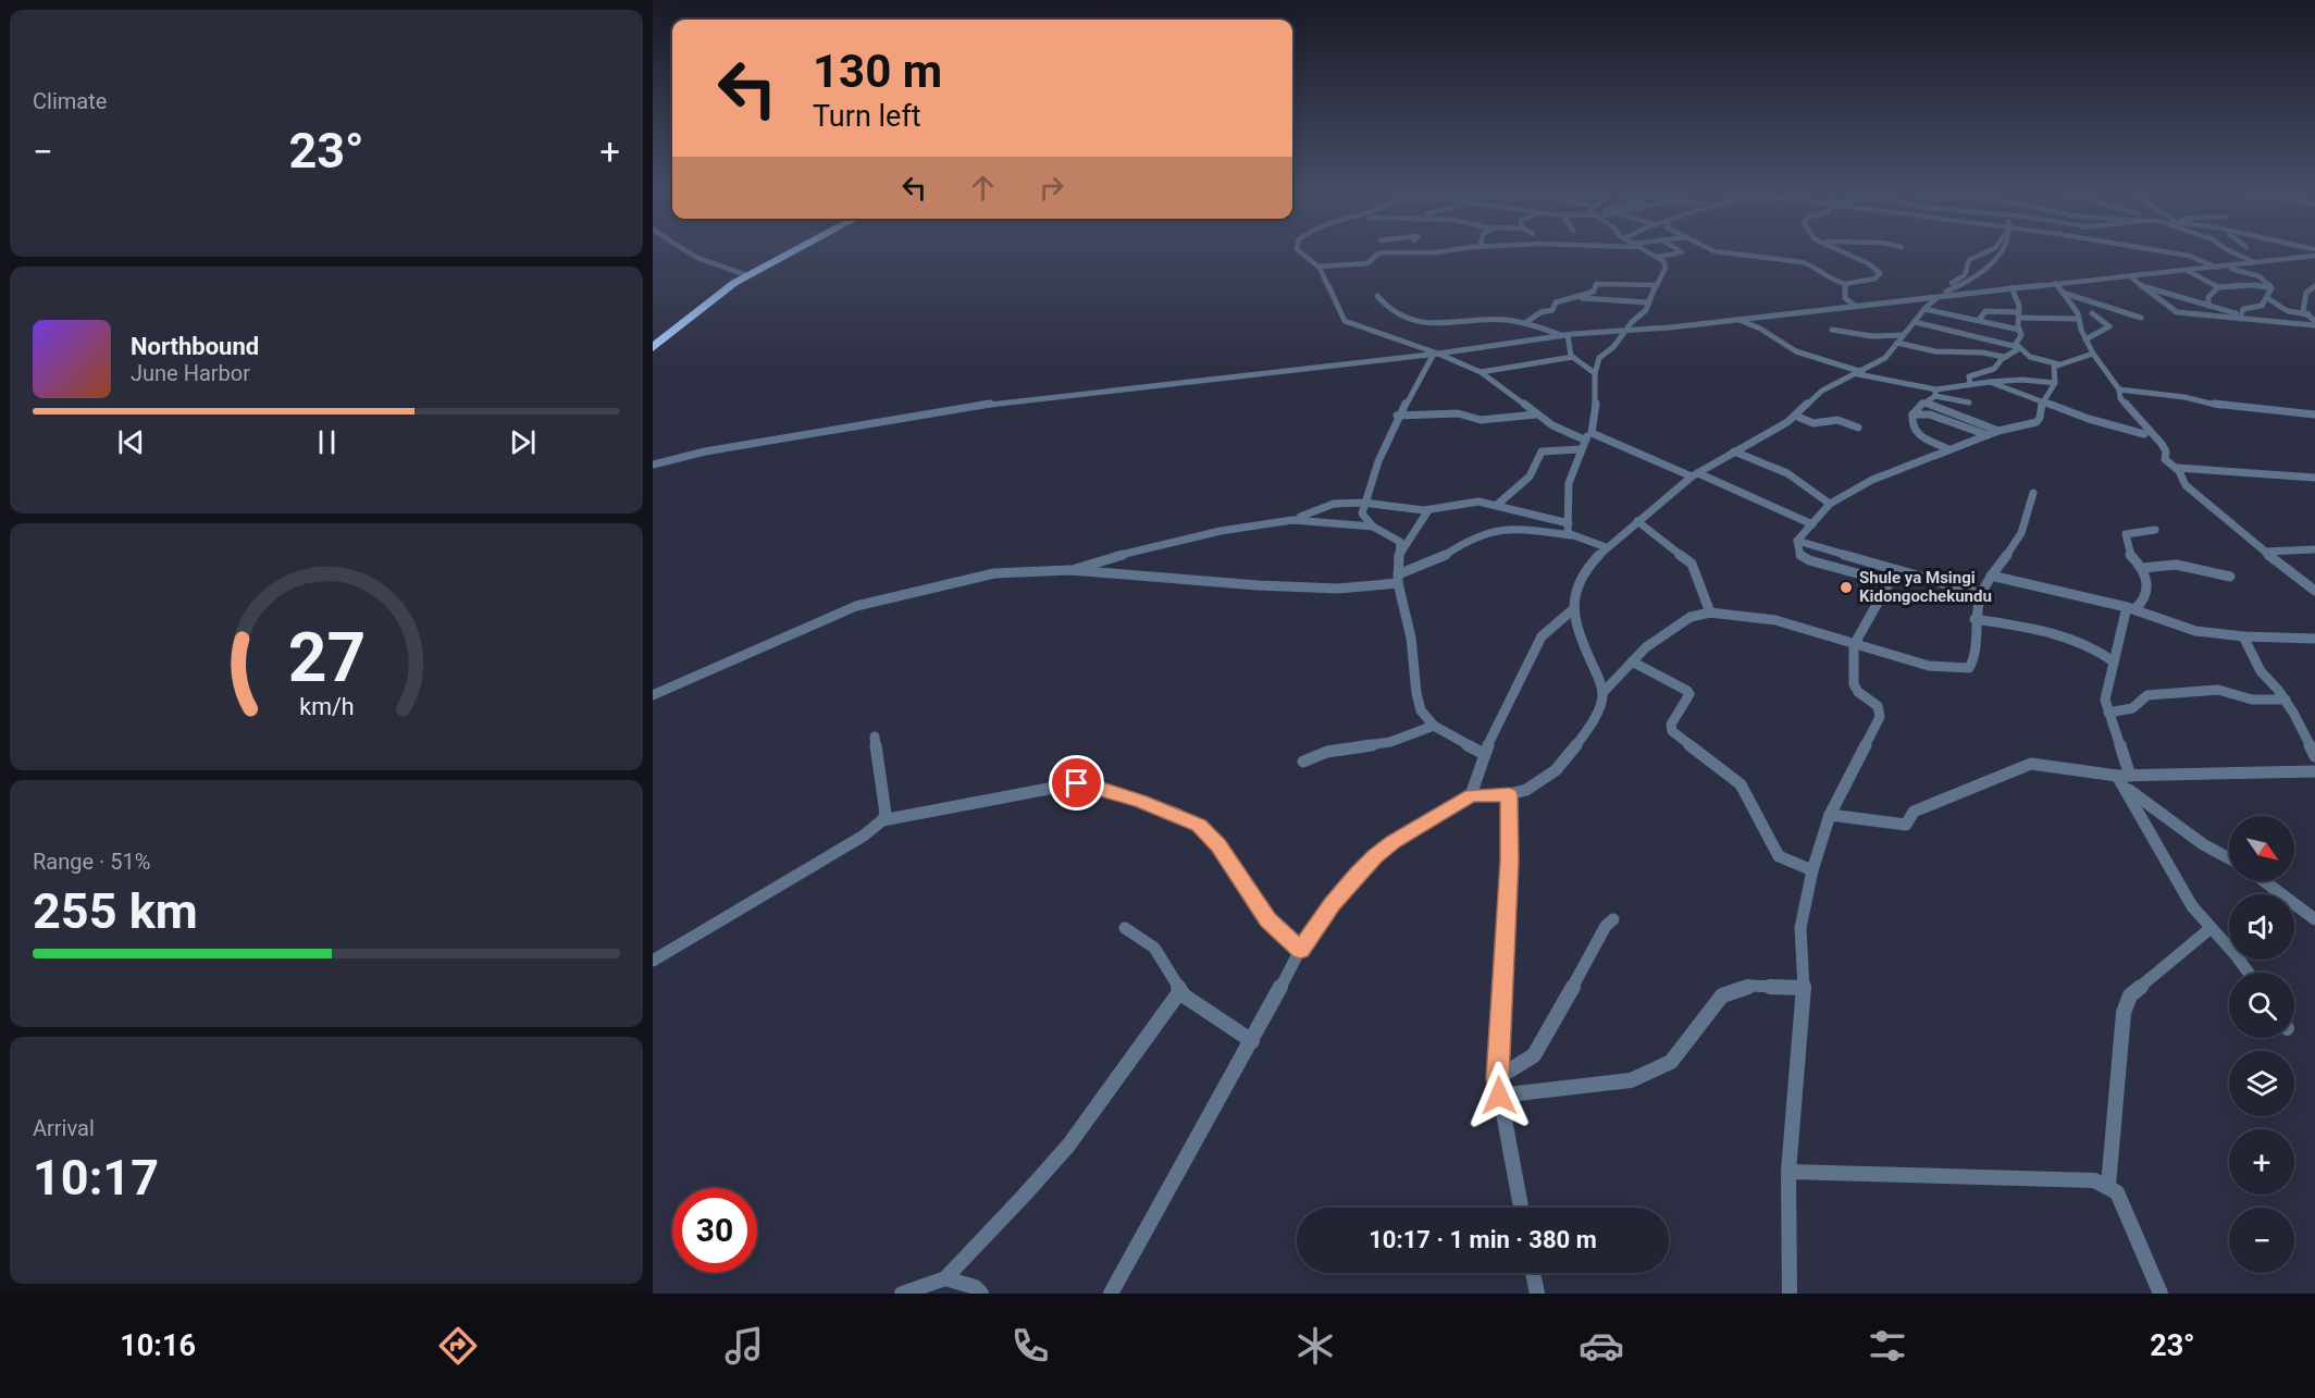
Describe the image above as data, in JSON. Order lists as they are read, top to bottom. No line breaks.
{"places":["Shule ya Msingi Kidongochekundu"],"north":"bottom right","page":{"tile":["Climate",["Range · 51%","255 km"],["Arrival","10:17"]],"turn":["130 m","Turn left"],"heat":["−","23°","+"],"song":["Northbound","June Harbor"],"map_buttons":["+","−"],"limit":"30","trip":"10:17 · 1 min · 380 m","tabs":["10:16","23°"],"gauge":["27","km/h"]}}
